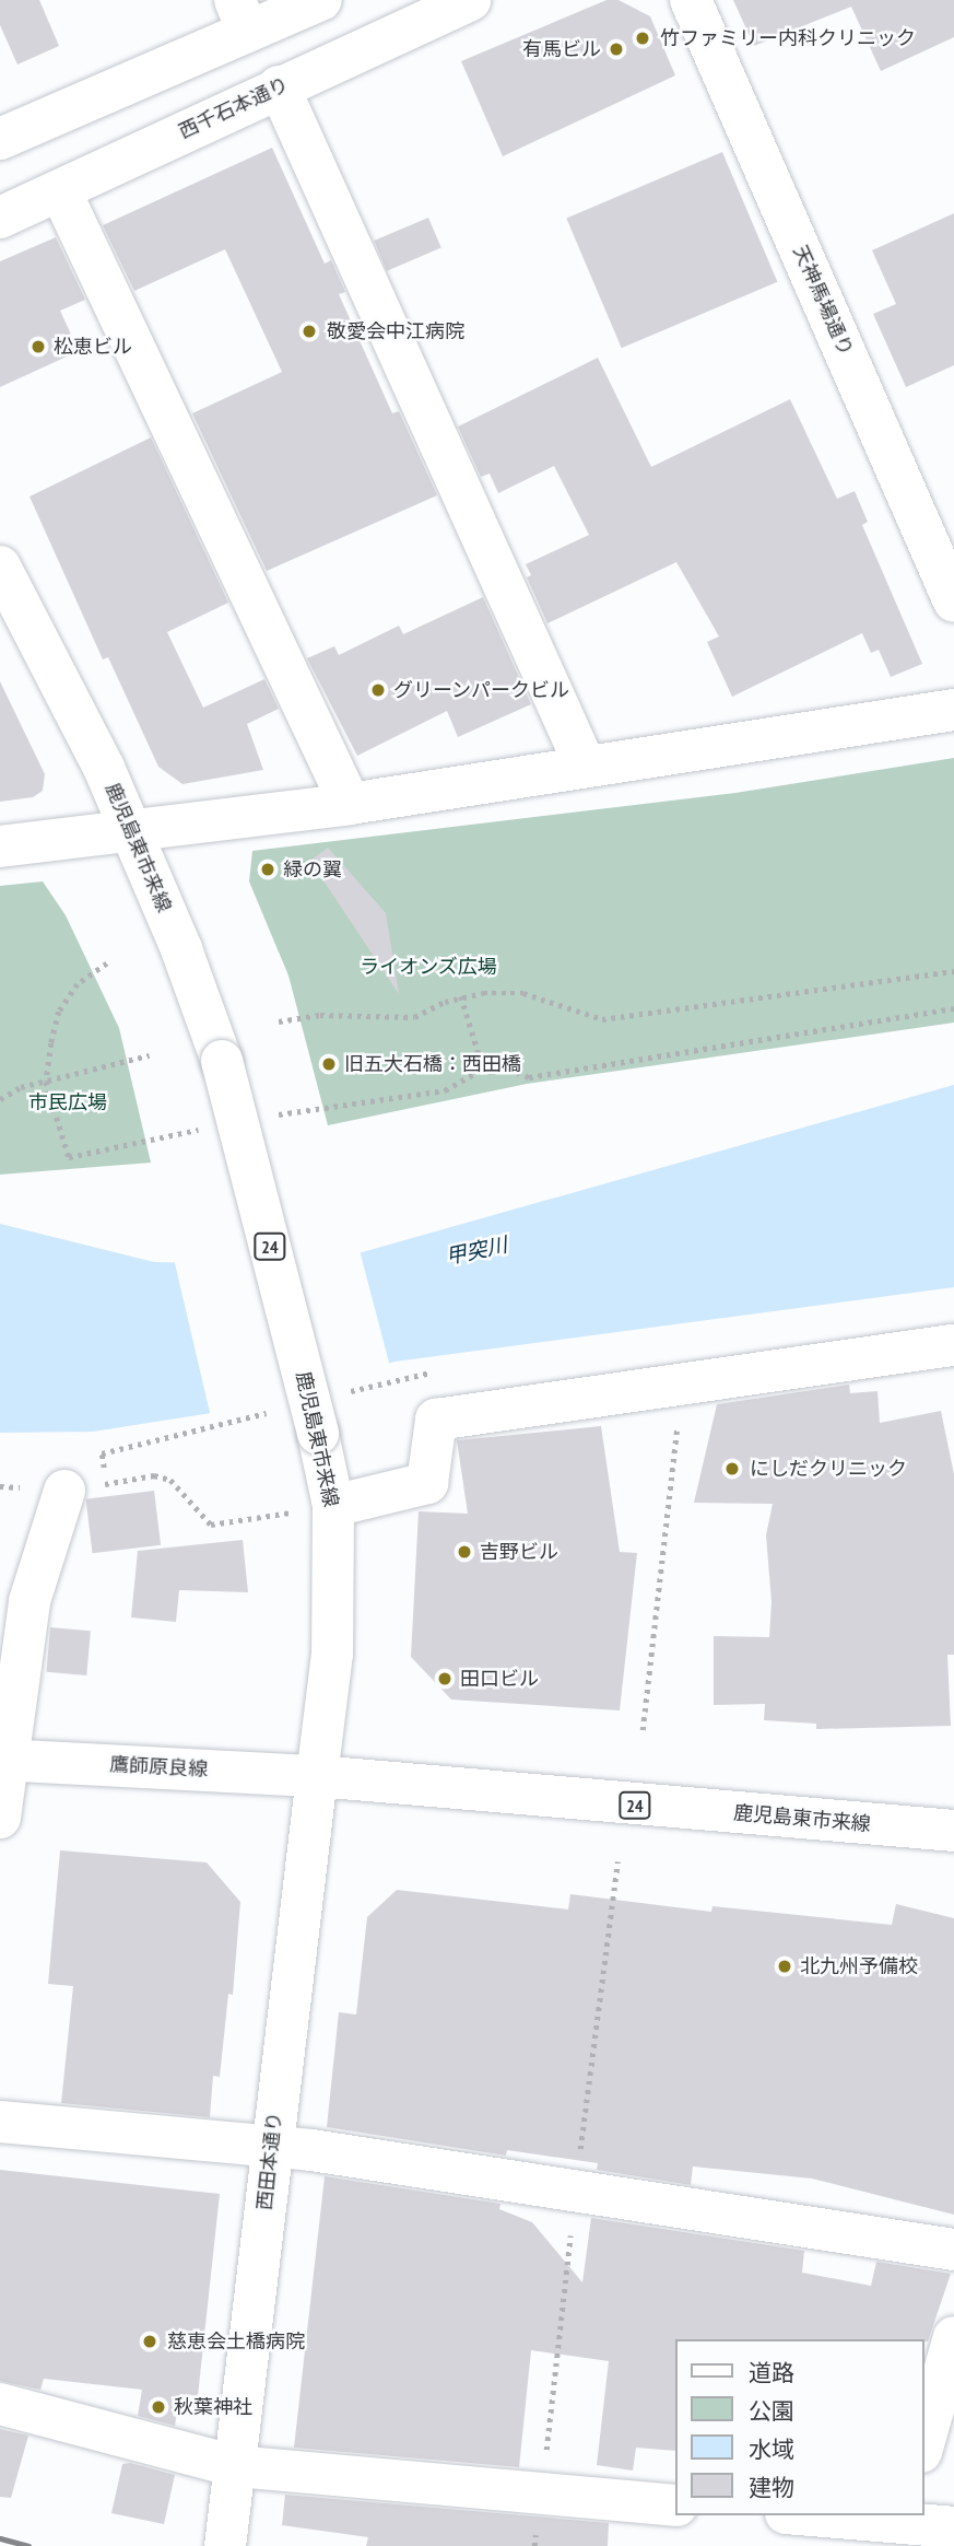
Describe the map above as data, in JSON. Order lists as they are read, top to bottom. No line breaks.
{"streets":{"street":["西千石本通り","天神馬場通り","鹿児島東市来線","24","鷹師原良線","西田本通り"]},"crossings":[["鹿児島東市来線","鷹師原良線"],["鹿児島東市来線","西田本通り"],["鷹師原良線","西田本通り"]],"water":["甲突川"],"parks":["ライオンズ広場","市民広場"],"places":["竹ファミリー内科クリニック","有馬ビル","敬愛会中江病院","松恵ビル","グリーンパークビル","緑の翼","旧五大石橋：西田橋","にしだクリニック","吉野ビル","田口ビル","北九州予備校","慈恵会土橋病院","秋葉神社"],"legend":["道路","公園","水域","建物"]}
